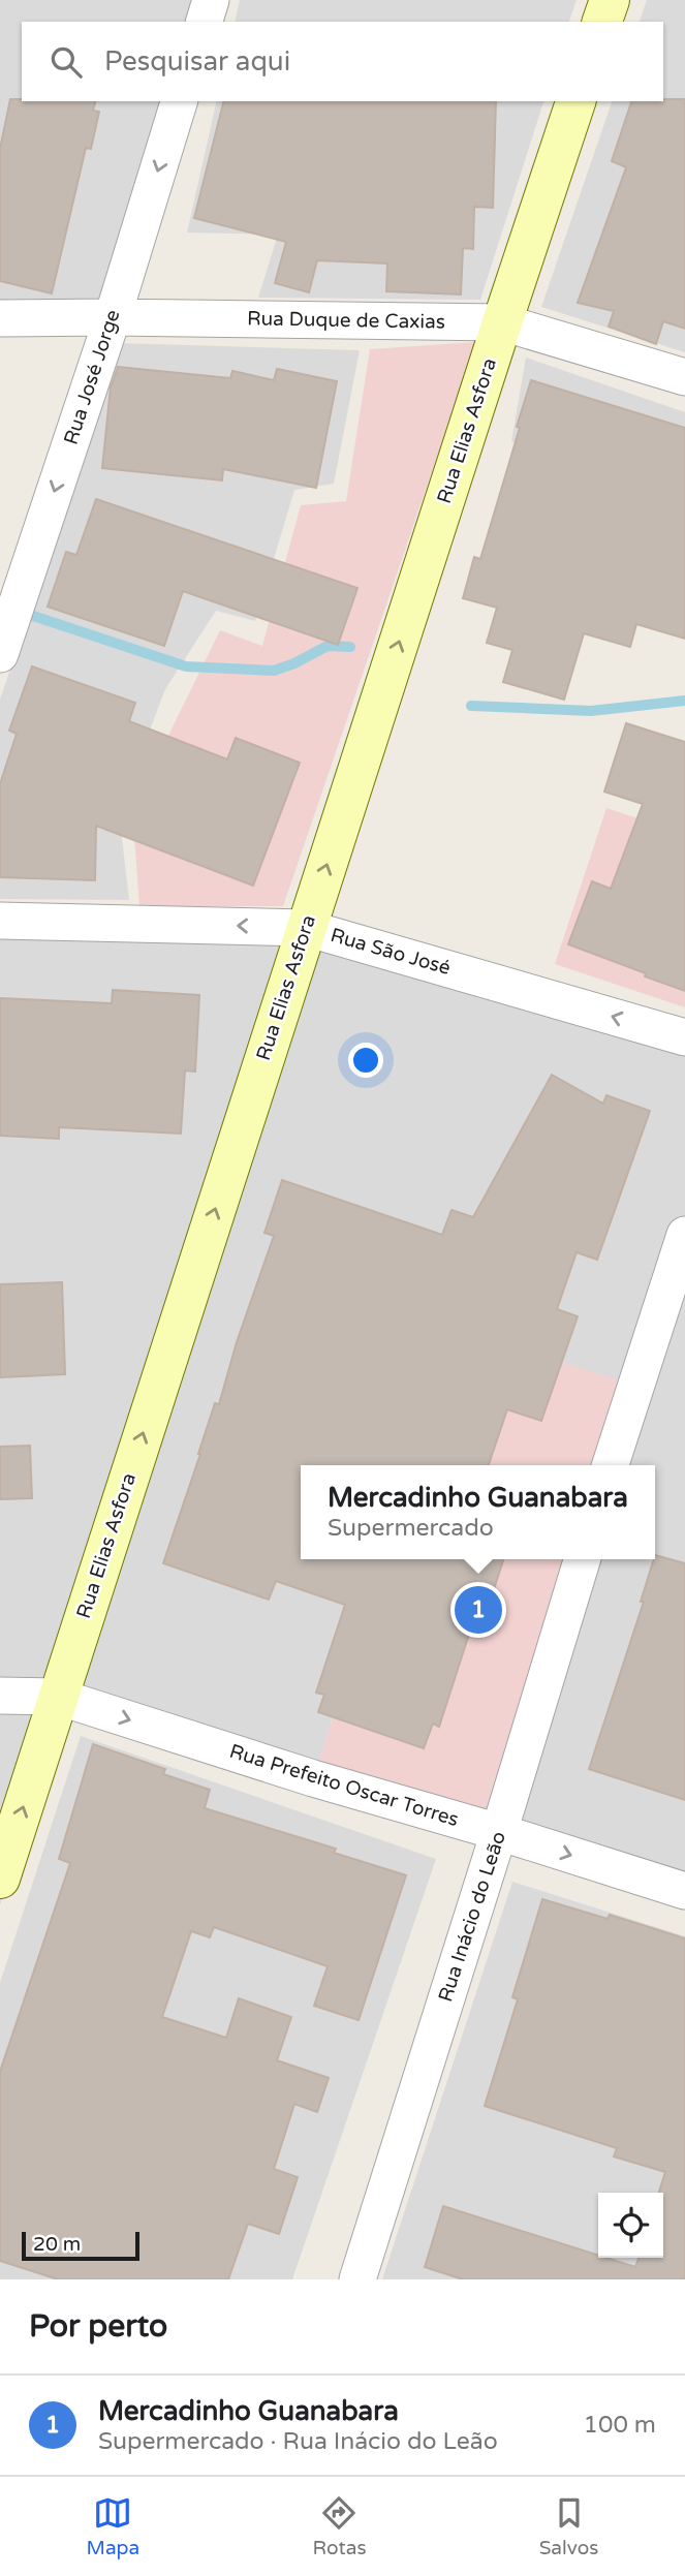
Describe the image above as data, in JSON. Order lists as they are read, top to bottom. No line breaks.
{"streets":{"street":["Rua Duque de Caxias","Rua José Jorge","Rua Elias Asfora","Rua São José","Rua Prefeito Oscar Torres","Rua Inácio do Leão"]},"crossings":[["Rua Duque de Caxias","Rua José Jorge"],["Rua Duque de Caxias","Rua Elias Asfora"],["Rua Elias Asfora","Rua São José"],["Rua Elias Asfora","Rua Prefeito Oscar Torres"],["Rua Prefeito Oscar Torres","Rua Inácio do Leão"]],"one_way":["Rua José Jorge","Rua Elias Asfora","Rua São José","Rua Prefeito Oscar Torres"],"scale_bar":"20 m","page":{"search":"Pesquisar aqui","popup":["Mercadinho Guanabara","Supermercado"],"pins":"1","scale":"20 m","heading":"Por perto","list":[{"mark":"1","name":"Mercadinho Guanabara","note":"Supermercado · Rua Inácio do Leão","value":"100 m"}],"nav":["Mapa","Rotas","Salvos"]}}
